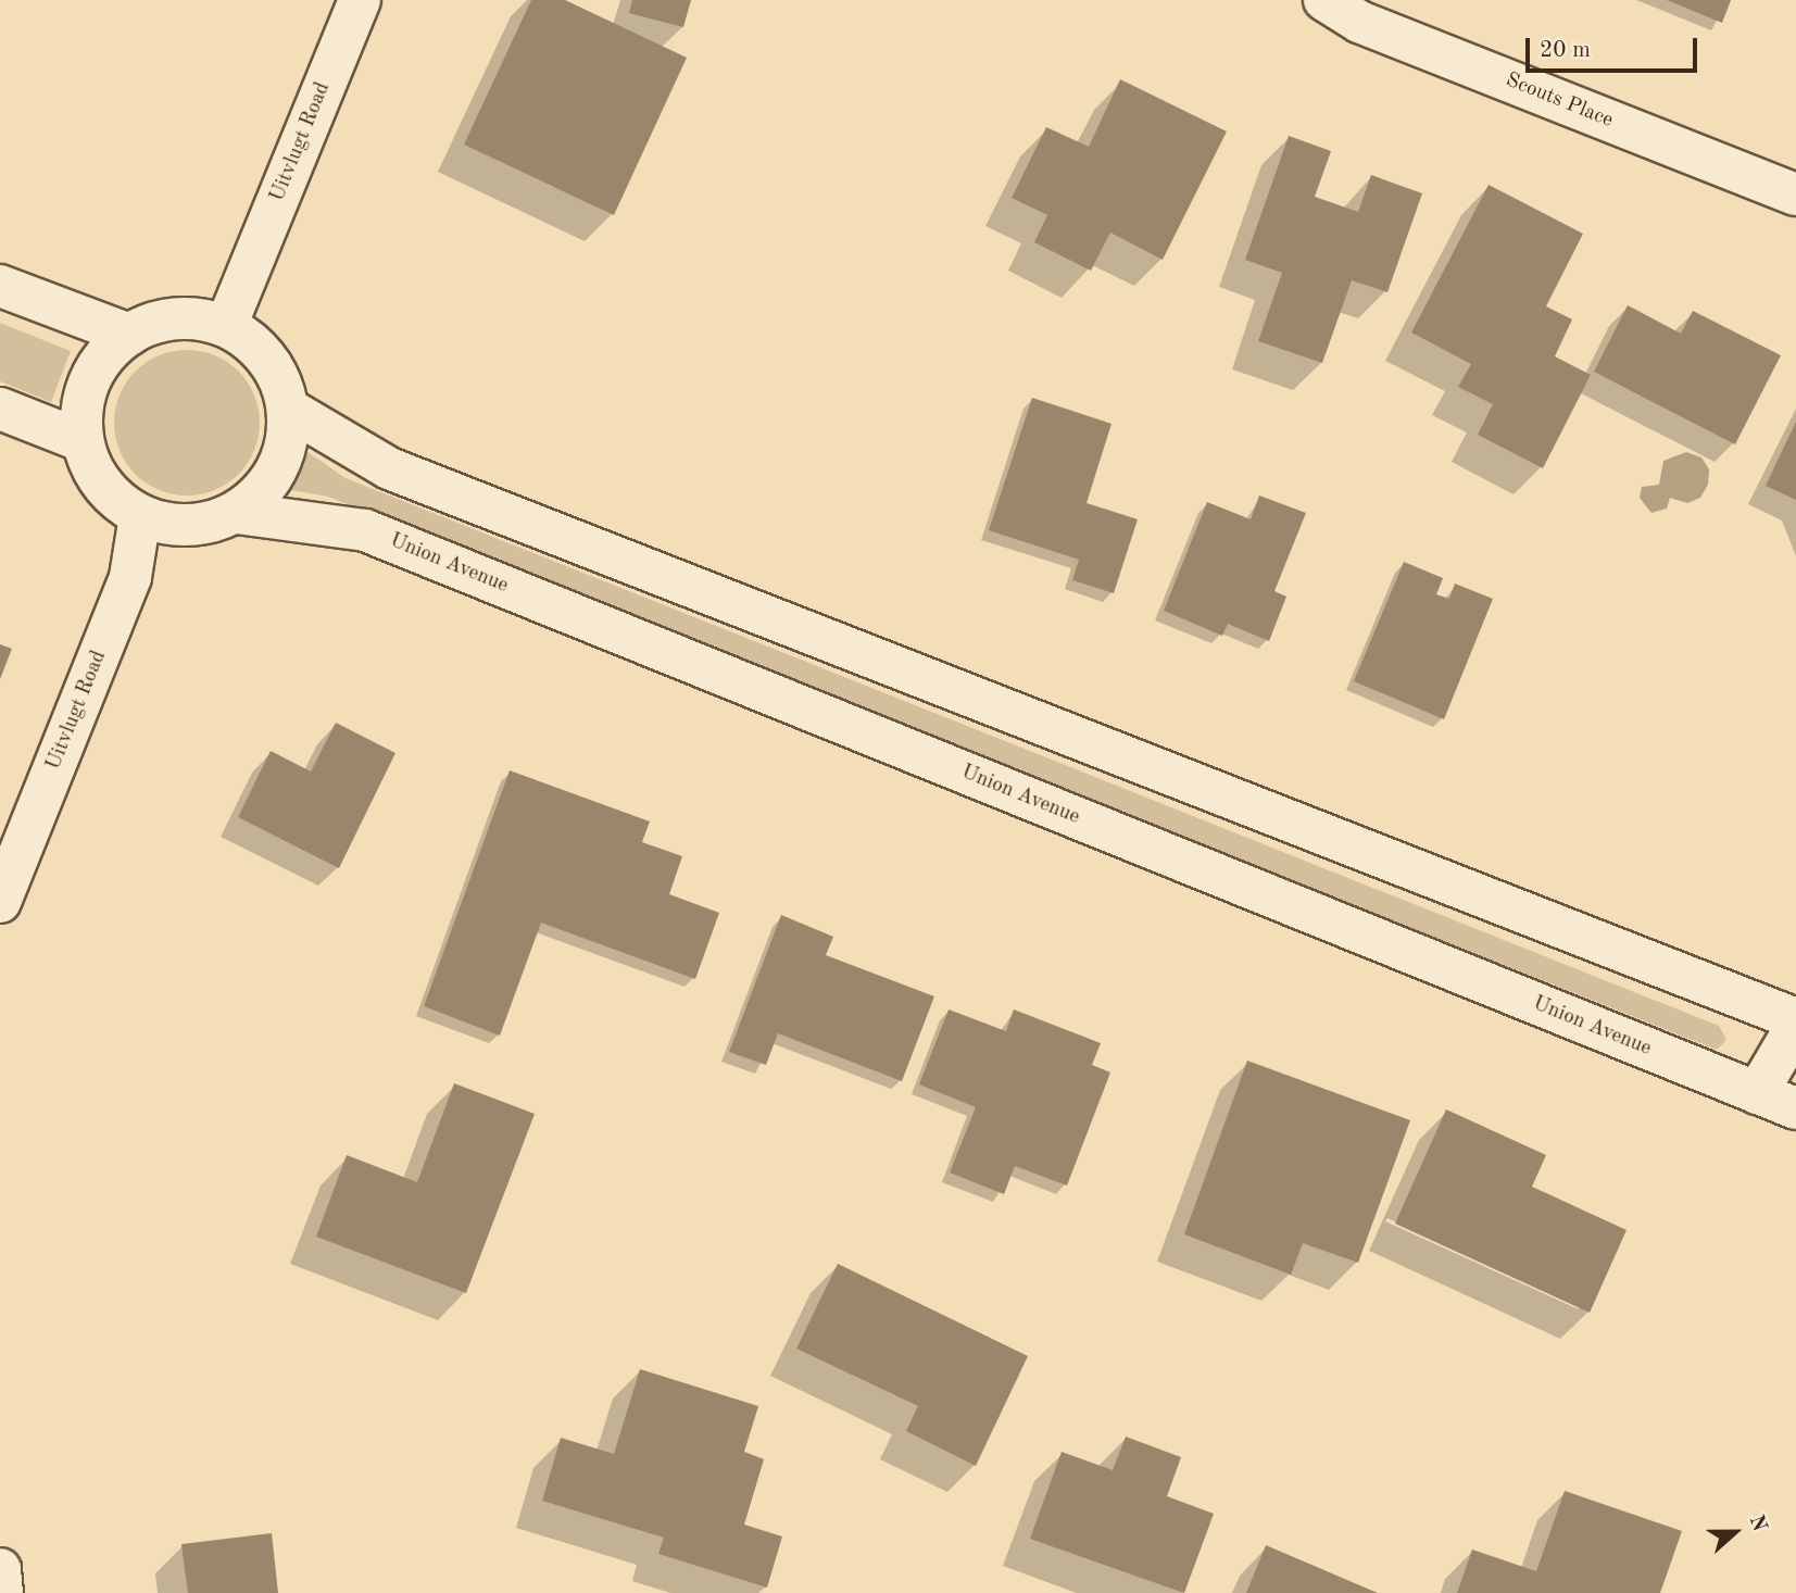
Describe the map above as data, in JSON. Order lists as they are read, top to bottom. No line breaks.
{"streets":{"street":["Scouts Place","Uitvlugt Road","Union Avenue"]},"crossings":[["Uitvlugt Road","Union Avenue"]],"scale_bar":"20 m","north":"right"}
